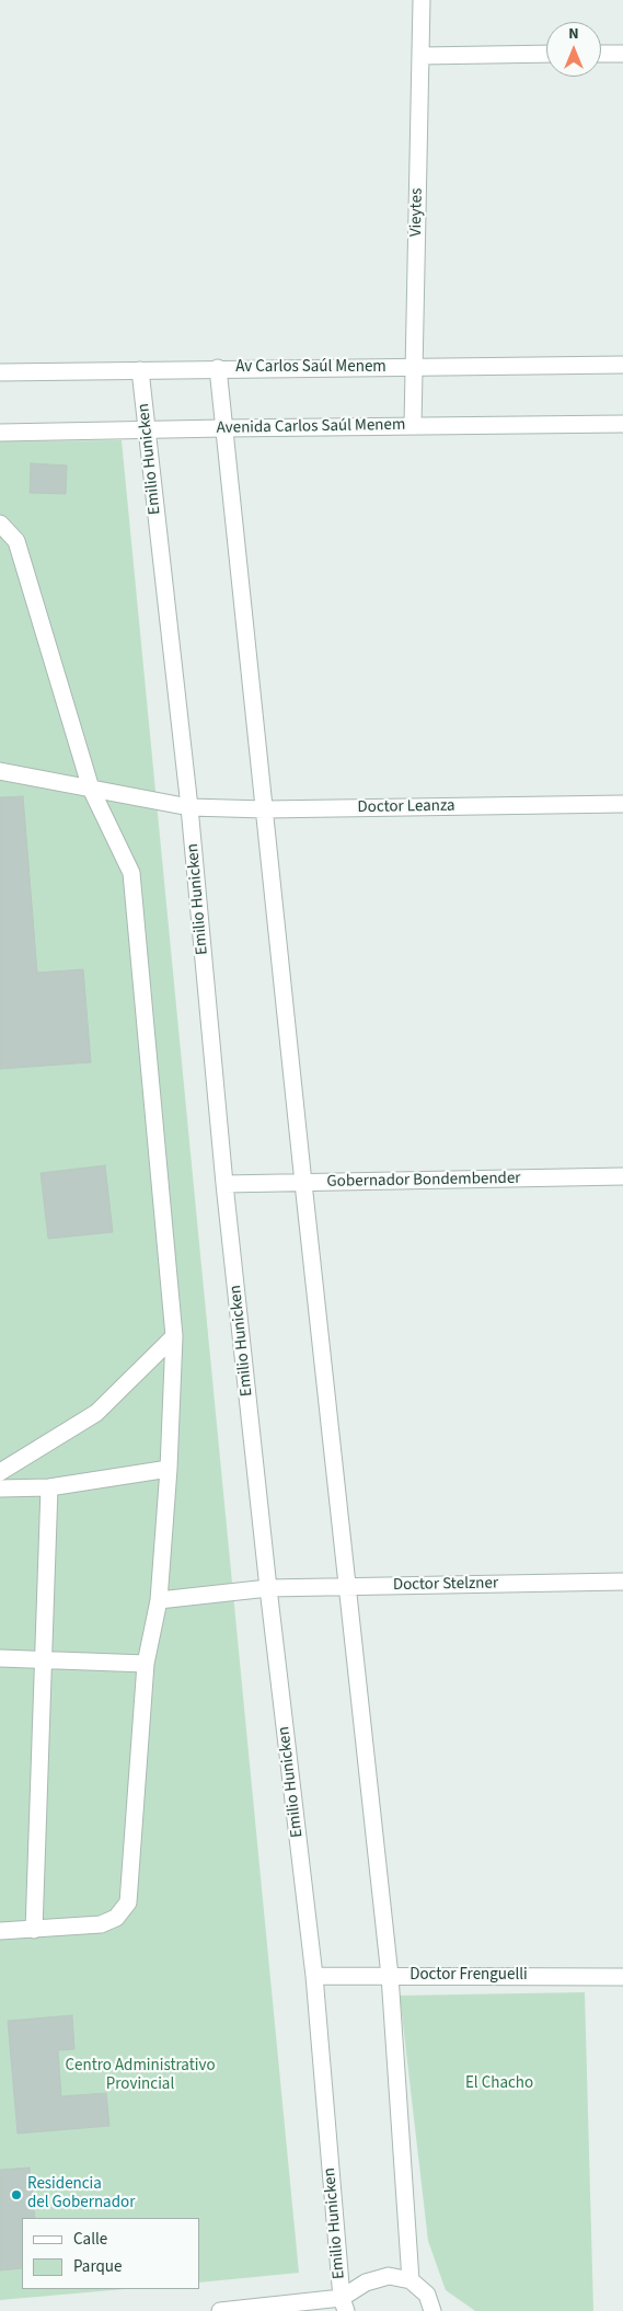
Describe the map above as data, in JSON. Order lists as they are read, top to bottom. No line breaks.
{"streets":{"street":["Vieytes","Av Carlos Saúl Menem","Avenida Carlos Saúl Menem","Emilio Hunicken","Doctor Leanza","Gobernador Bondembender","Doctor Stelzner","Doctor Frenguelli"]},"crossings":[["Vieytes","Av Carlos Saúl Menem"],["Vieytes","Avenida Carlos Saúl Menem"],["Av Carlos Saúl Menem","Emilio Hunicken"],["Avenida Carlos Saúl Menem","Emilio Hunicken"],["Emilio Hunicken","Doctor Leanza"],["Emilio Hunicken","Gobernador Bondembender"],["Emilio Hunicken","Doctor Stelzner"],["Emilio Hunicken","Doctor Frenguelli"]],"parks":["Centro Administrativo Provincial","El Chacho"],"places":["Residencia del Gobernador"],"legend":["Calle","Parque"],"north":"top"}
